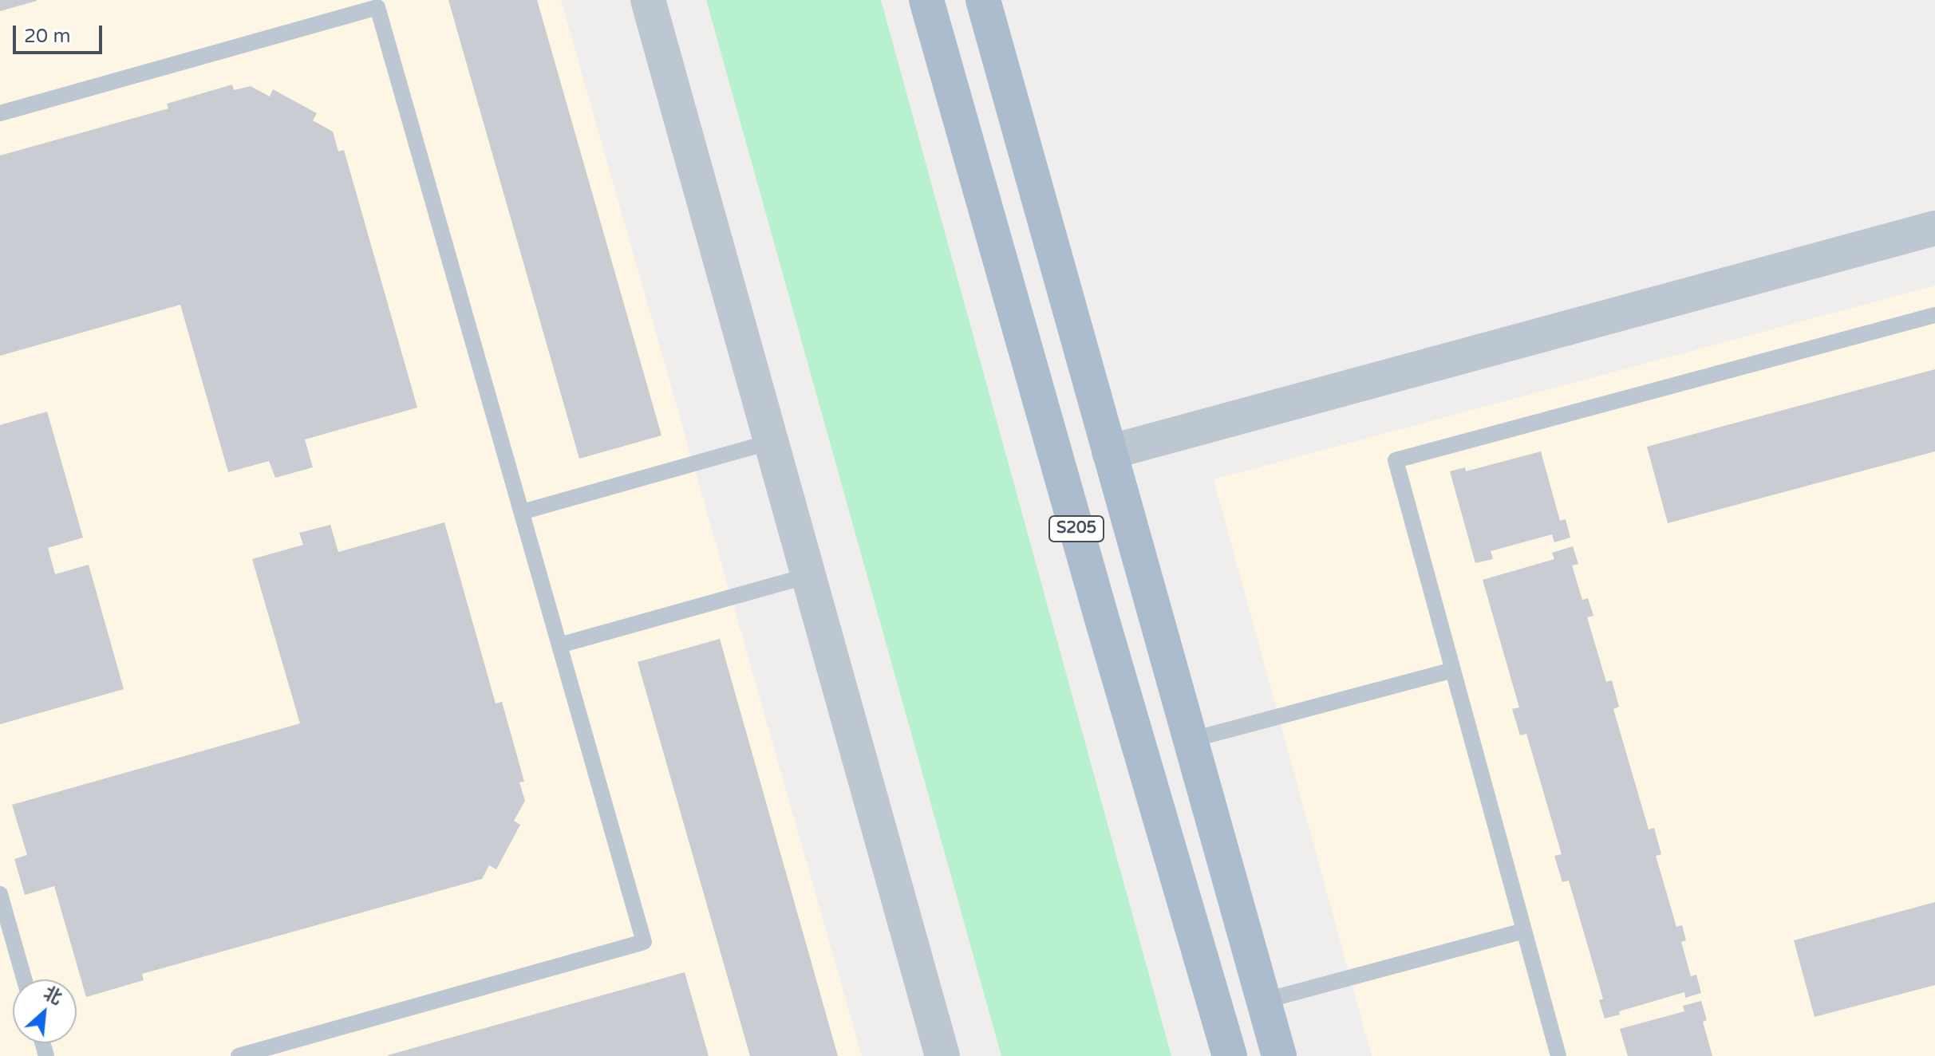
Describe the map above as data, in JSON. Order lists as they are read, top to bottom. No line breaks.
{"streets":{"main road":["S205"]},"scale_bar":"20 m","north":"top right"}
